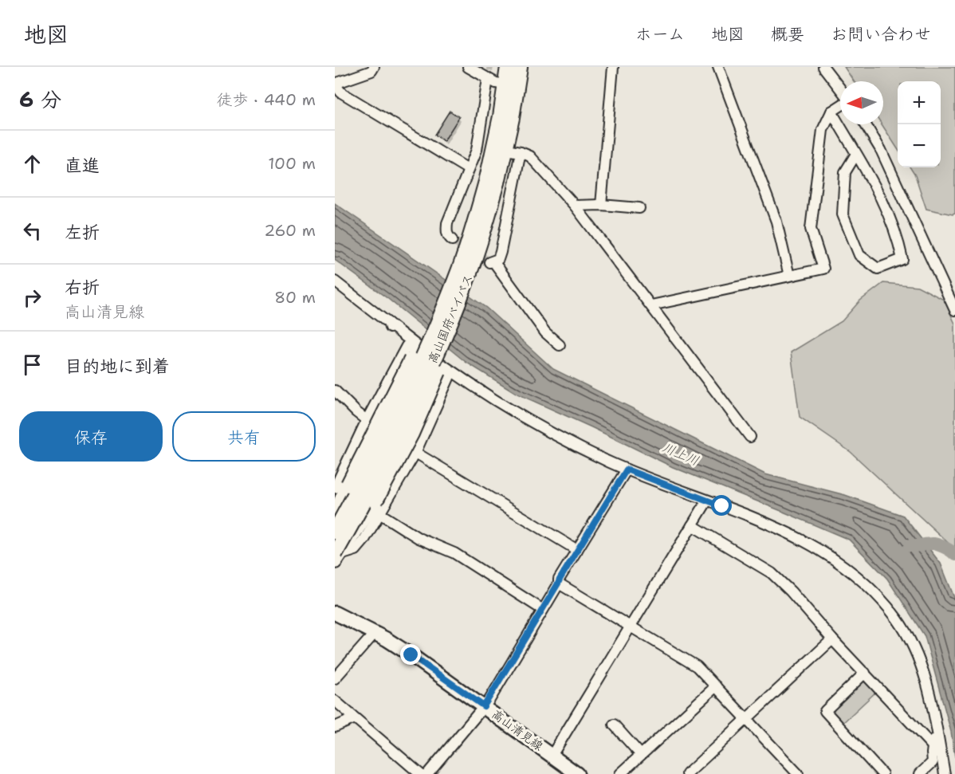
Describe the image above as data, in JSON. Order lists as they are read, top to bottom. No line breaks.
{"streets":{"highway":["高山国府バイパス"],"main road":["高山清見線"]},"water":["川上川"],"north":"left","page":{"header":"地図","nav":["ホーム","地図","概要","お問い合わせ"],"heading":["6 分","徒歩 · 440 m"],"map_buttons":["+","−"],"list":[["直進","100 m"],["左折","260 m"],["右折","高山清見線","80 m"],"目的地に到着"],"buttons":["保存","共有"]}}
